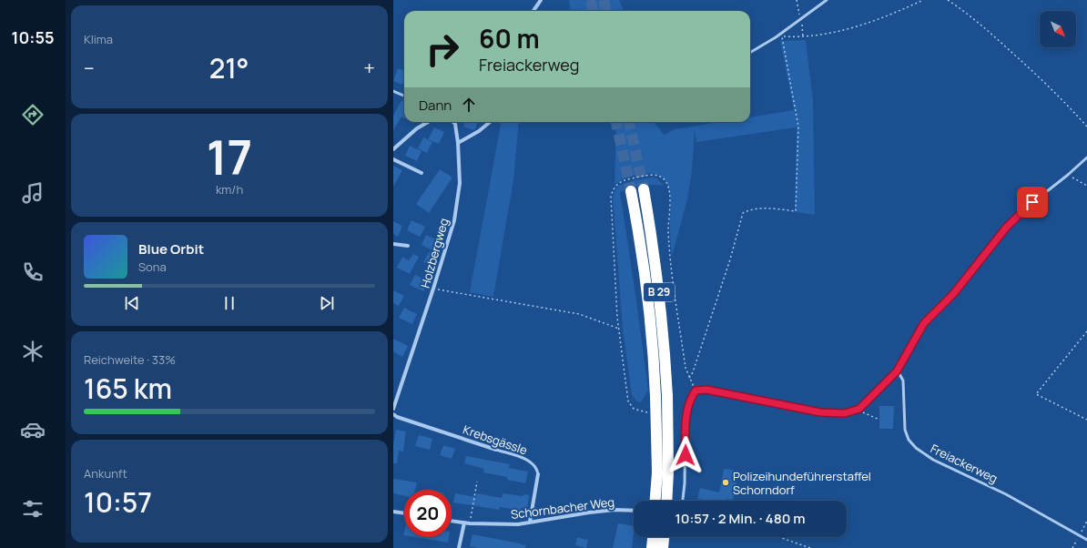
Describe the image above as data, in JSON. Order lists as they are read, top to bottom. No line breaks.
{"streets":{"highway":["B 29"],"street":["Holzbergweg","Krebsgässle","Schornbacher Weg"],"lane":["Freiackerweg"]},"crossings":[["Krebsgässle","Schornbacher Weg"]],"places":["Polizeihundeführerstaffel Schorndorf"],"north":"bottom right","page":{"tabs":"10:55","tile":["Klima",["17","km/h"],["Reichweite · 33%","165 km"],["Ankunft","10:57"]],"turn":["60 m","Freiackerweg"],"heat":["−","21°","+"],"then":"Dann","song":["Blue Orbit","Sona"],"limit":"20","trip":"10:57 · 2 Min. · 480 m"}}
